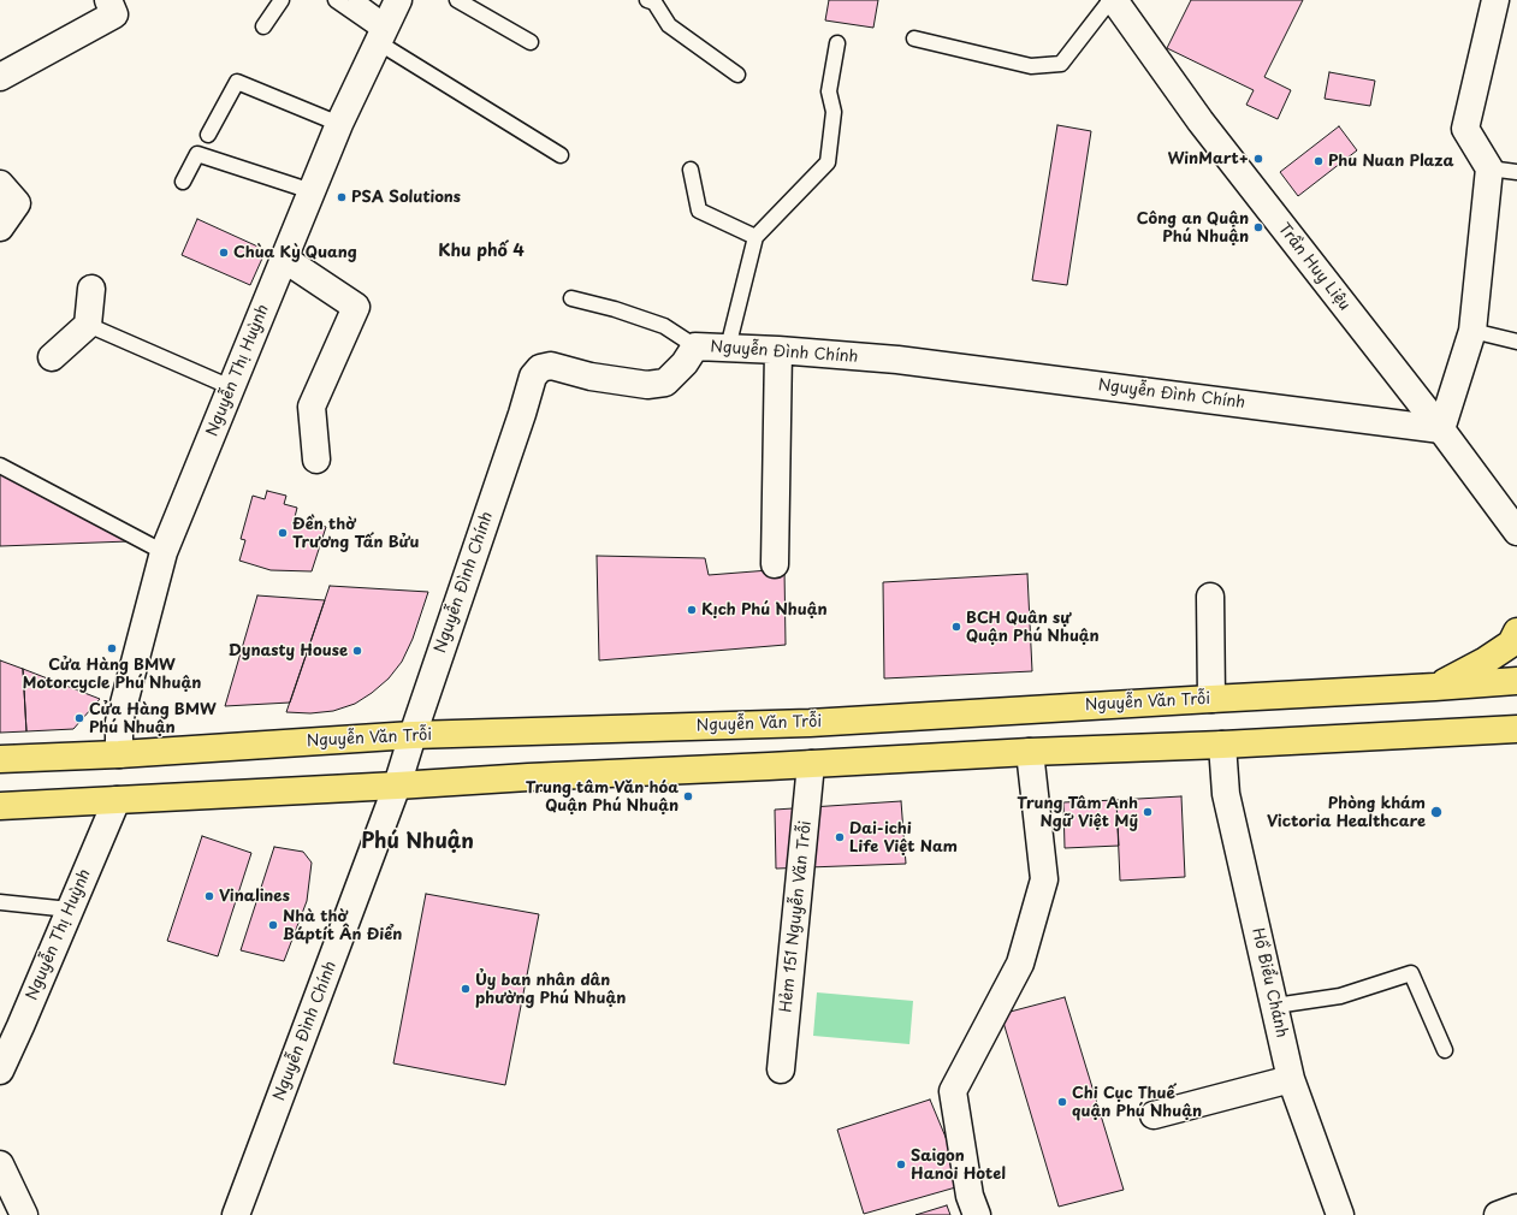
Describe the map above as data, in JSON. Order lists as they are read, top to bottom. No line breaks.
{"streets":{"main road":["Nguyễn Văn Trỗi"],"street":["Trần Huy Liệu","Nguyễn Đình Chính","Nguyễn Thị Huỳnh","Hẻm 151 Nguyễn Văn Trỗi","Hồ Biểu Chánh"]},"crossings":[["Trần Huy Liệu","Nguyễn Đình Chính"],["Nguyễn Đình Chính","Nguyễn Văn Trỗi"],["Nguyễn Thị Huỳnh","Nguyễn Văn Trỗi"]],"districts":["Khu phố 4","Phú Nhuận"],"places":["WinMart+","Phu Nuan Plaza","PSA Solutions","Công an Quận Phú Nhuận","Chùa Kỳ Quang","Đền thờ Trương Tấn Bửu","Kịch Phú Nhuận","BCH Quân sự Quận Phú Nhuận","Cửa Hàng BMW Motorcycle Phú Nhuận","Dynasty House","Cửa Hàng BMW Phú Nhuận","Trung tâm Văn hóa Quận Phú Nhuận","Trung Tâm Anh Ngữ Việt Mỹ","Phòng khám Victoria Healthcare","Dai-ichi Life Việt Nam","Vinalines","Nhà thờ Báptít Ân Điển","Ủy ban nhân dân phường Phú Nhuận","Chi Cục Thuế quận Phú Nhuận","Saigon Hanoi Hotel"]}
